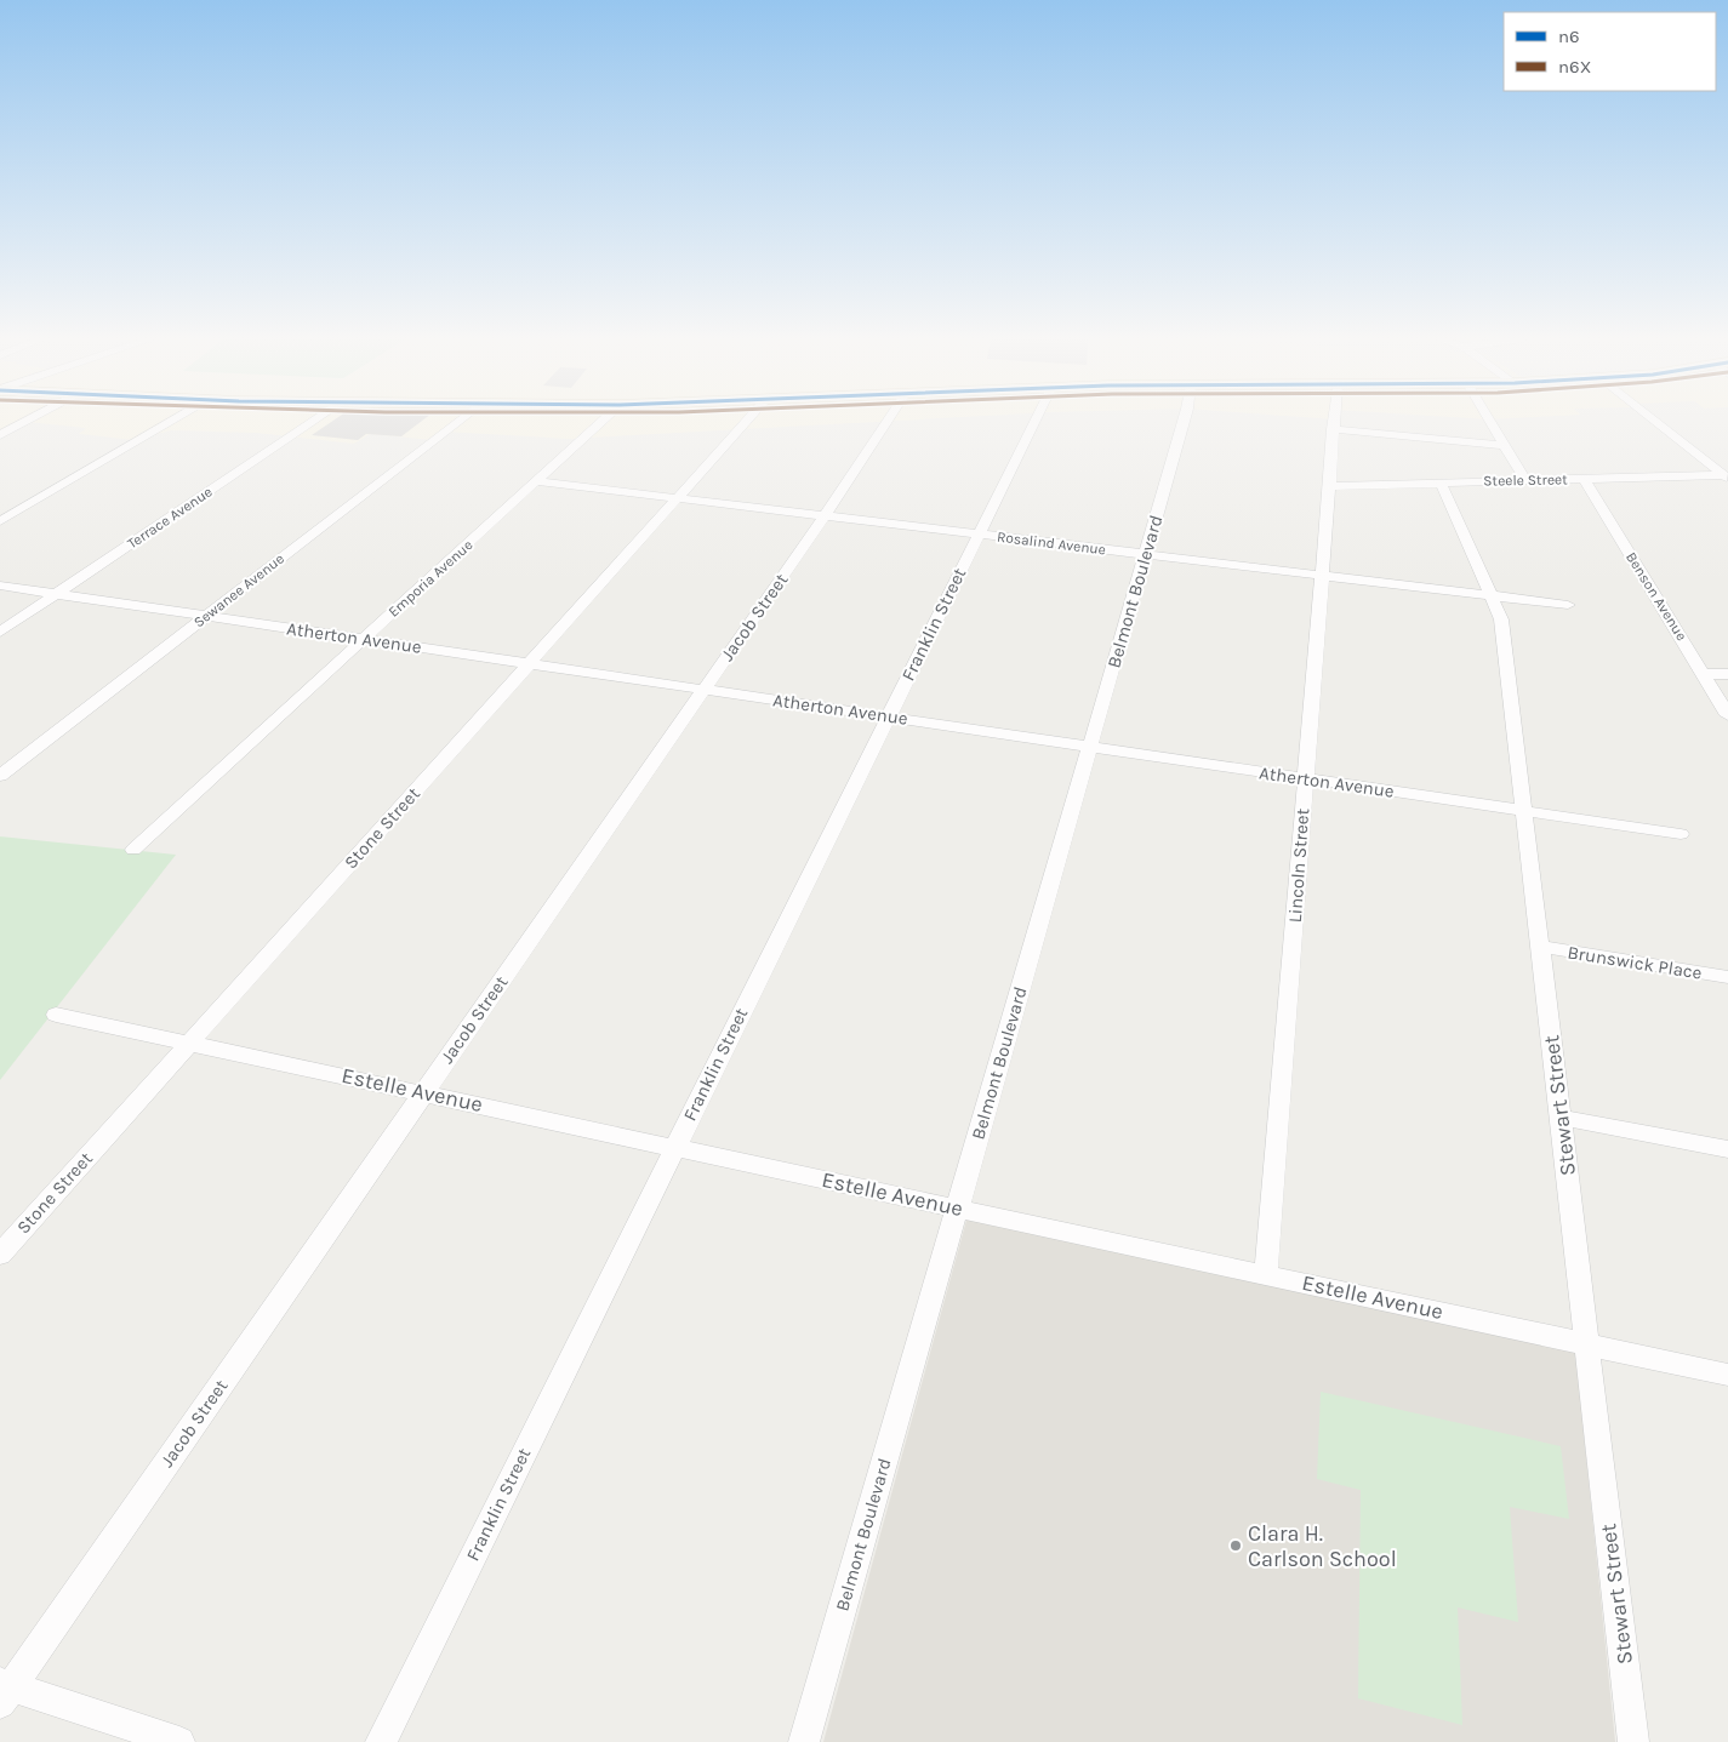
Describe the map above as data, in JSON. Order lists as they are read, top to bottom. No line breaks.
{"streets":{"street":["Steele Street","Terrace Avenue","Rosalind Avenue","Emporia Avenue","Sewanee Avenue","Belmont Boulevard","Benson Avenue","Jacob Street","Franklin Street","Atherton Avenue","Stone Street","Lincoln Street","Brunswick Place","Estelle Avenue","Stewart Street"]},"crossings":[["Steele Street","Benson Avenue"],["Steele Street","Lincoln Street"],["Steele Street","Stewart Street"],["Terrace Avenue","Atherton Avenue"],["Rosalind Avenue","Emporia Avenue"],["Rosalind Avenue","Belmont Boulevard"],["Rosalind Avenue","Jacob Street"],["Rosalind Avenue","Franklin Street"],["Rosalind Avenue","Stone Street"],["Rosalind Avenue","Lincoln Street"],["Rosalind Avenue","Stewart Street"],["Emporia Avenue","Atherton Avenue"],["Sewanee Avenue","Atherton Avenue"],["Belmont Boulevard","Atherton Avenue"],["Belmont Boulevard","Estelle Avenue"],["Jacob Street","Atherton Avenue"],["Jacob Street","Estelle Avenue"],["Franklin Street","Atherton Avenue"],["Franklin Street","Estelle Avenue"],["Atherton Avenue","Stone Street"],["Atherton Avenue","Lincoln Street"],["Atherton Avenue","Stewart Street"],["Stone Street","Estelle Avenue"],["Lincoln Street","Estelle Avenue"],["Brunswick Place","Stewart Street"],["Estelle Avenue","Stewart Street"]],"places":["Clara H. Carlson School"],"legend":["n6","n6X"]}
